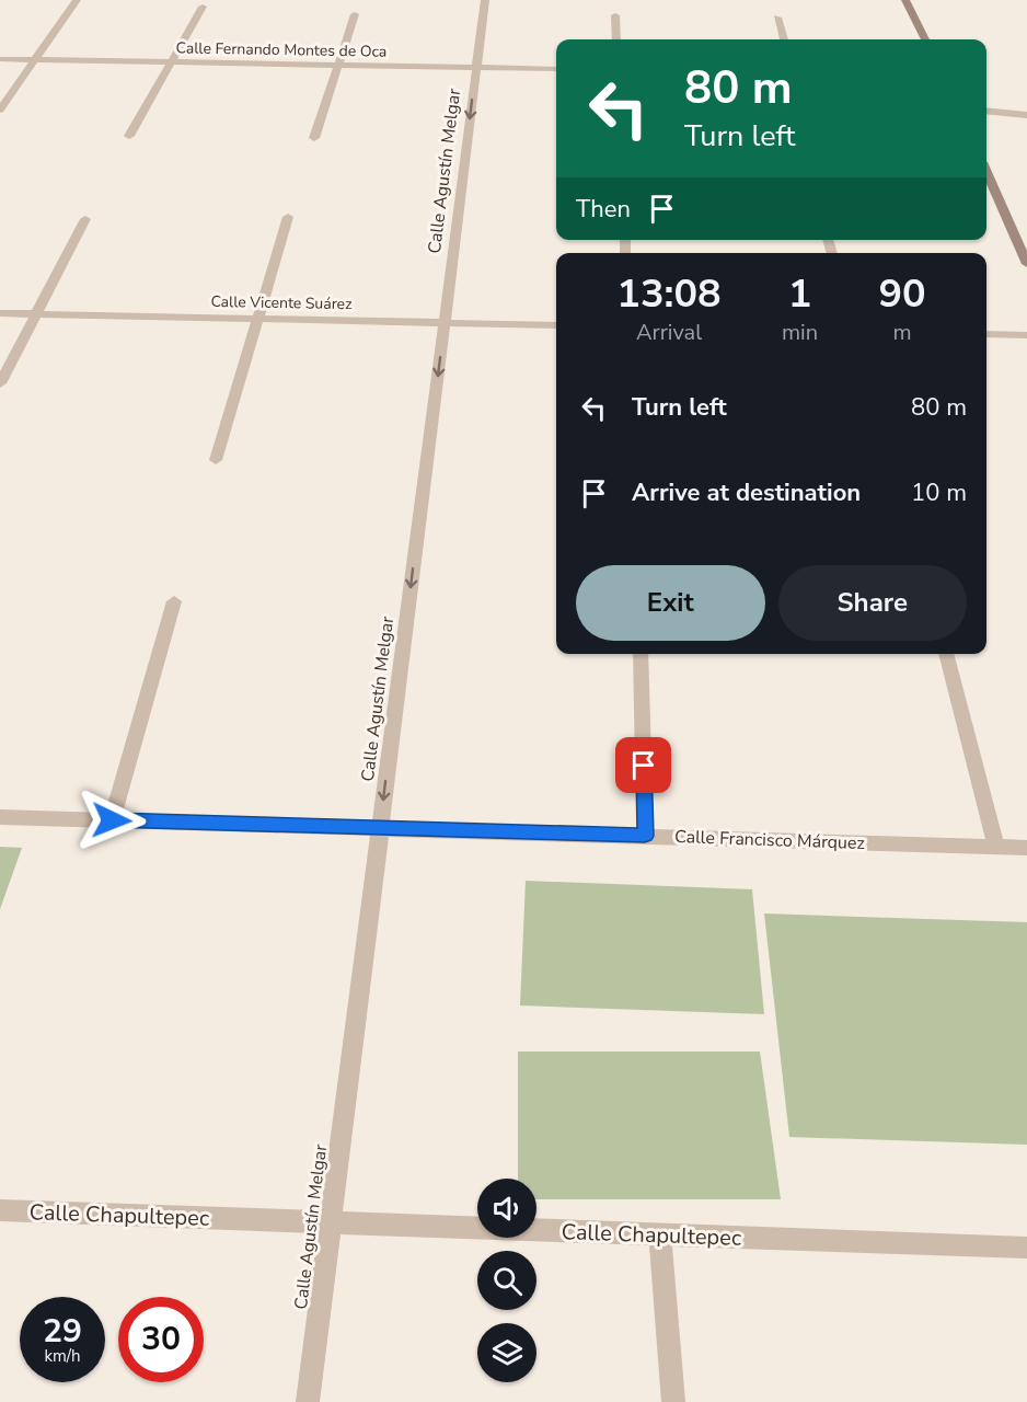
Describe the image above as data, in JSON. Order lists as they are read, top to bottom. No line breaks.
{"streets":{"street":["Calle Fernando Montes de Oca","Calle Agustín Melgar","Calle Vicente Suárez","Calle Francisco Márquez","Calle Chapultepec"]},"crossings":[["Calle Fernando Montes de Oca","Calle Agustín Melgar"],["Calle Agustín Melgar","Calle Vicente Suárez"],["Calle Agustín Melgar","Calle Francisco Márquez"],["Calle Agustín Melgar","Calle Chapultepec"]],"one_way":["Calle Agustín Melgar"],"page":{"turn":["80 m","Turn left"],"then":"Then","eta":["13:08","Arrival","1","min","90","m"],"list":[{"name":"Turn left","value":"80 m"},{"name":"Arrive at destination","value":"10 m"}],"buttons":["Exit","Share"],"speed":"29 km/h","limit":"30"}}
